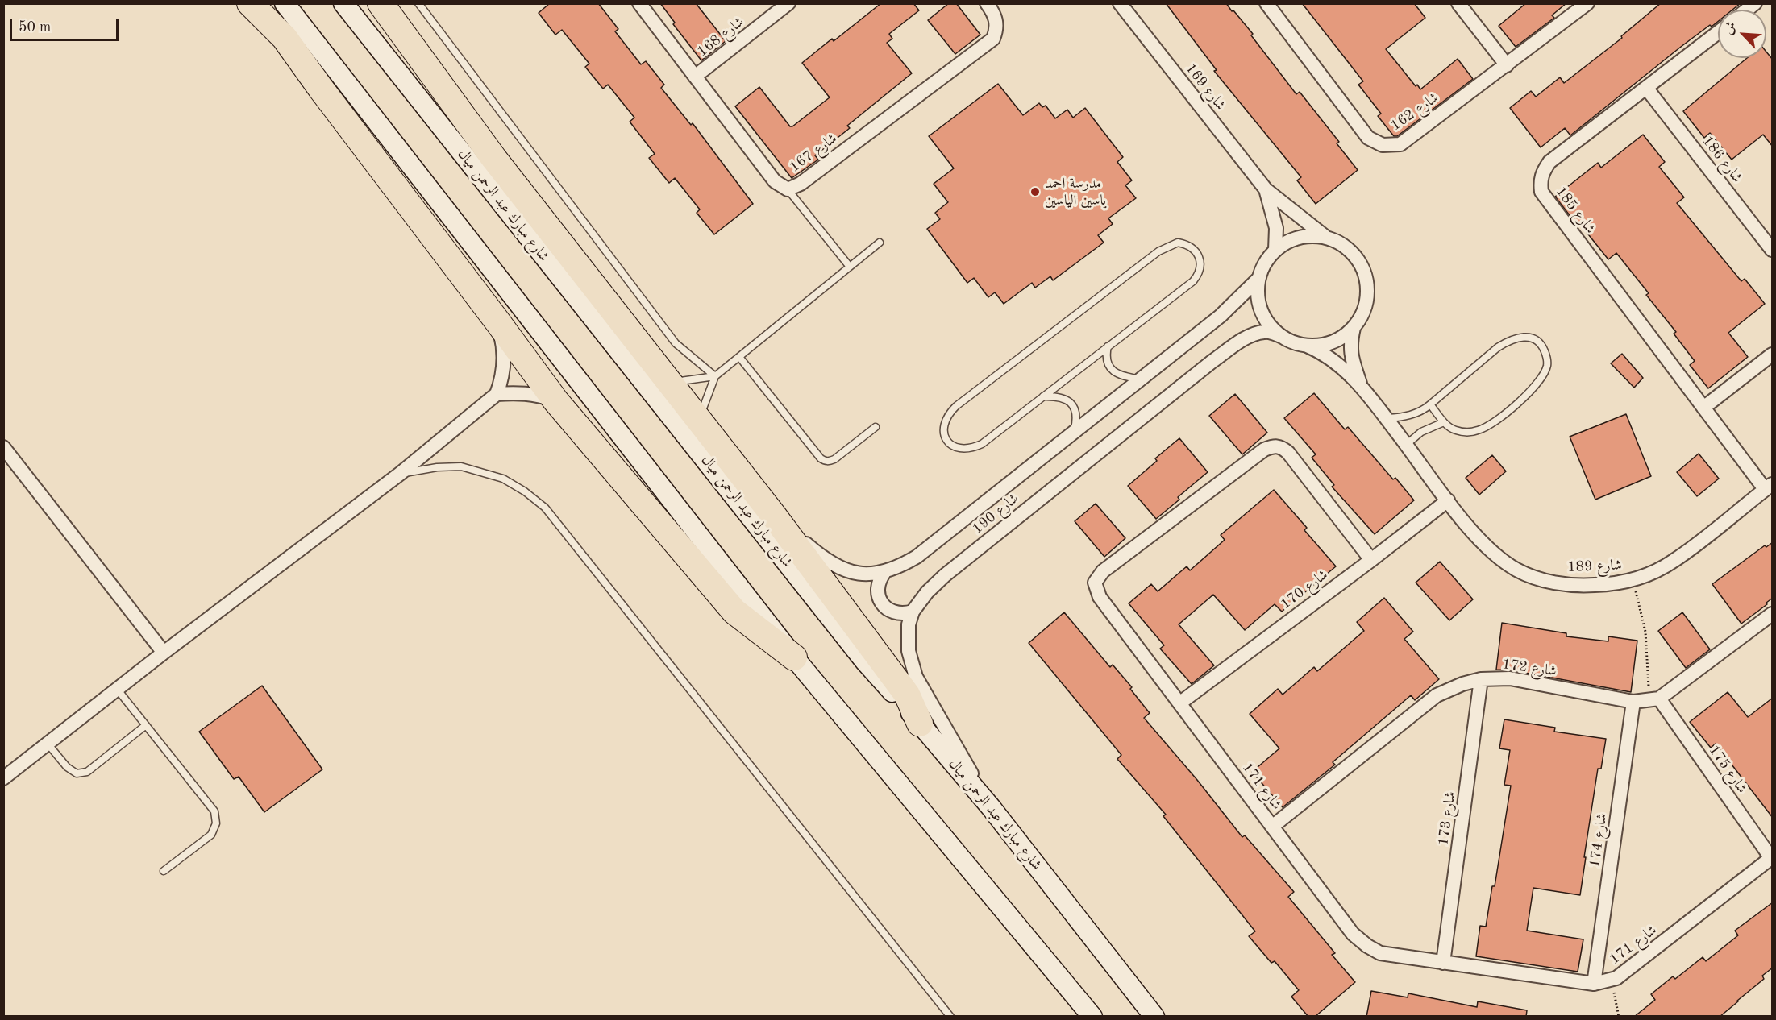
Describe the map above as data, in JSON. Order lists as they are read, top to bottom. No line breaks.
{"streets":{"main road":["شارع مبارك عبد الرحمن ميال"],"street":["شارع 168","شارع 169","شارع 162","شارع 167","شارع 186","شارع 185","شارع 190","شارع 189","شارع 170","شارع 172","شارع 175","شارع 171","شارع 173","شارع 174"]},"crossings":[["شارع 168","شارع 167"],["شارع 169","شارع 190"],["شارع 169","شارع 189"],["شارع 186","شارع 185"],["شارع مبارك عبد الرحمن ميال","شارع 190"],["شارع 185","شارع 189"],["شارع 190","شارع 189"],["شارع 189","شارع 170"],["شارع 170","شارع 171"],["شارع 172","شارع 175"],["شارع 172","شارع 171"],["شارع 172","شارع 173"],["شارع 172","شارع 174"],["شارع 175","شارع 171"],["شارع 171","شارع 173"],["شارع 171","شارع 174"]],"places":["مدرسة احمد ياسين الياسين"],"scale_bar":"50 m","north":"top left"}
